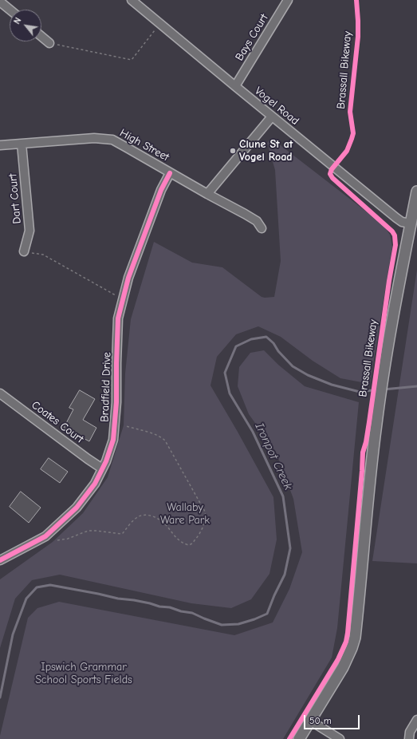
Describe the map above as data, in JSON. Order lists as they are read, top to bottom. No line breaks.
{"streets":{"street":["Bays Court","Vogel Road","High Street","Dart Court","Bradfield Drive","Coates Court"],"cycle path":["Brassall Bikeway"]},"crossings":[["Bays Court","Vogel Road"],["High Street","Dart Court"],["High Street","Bradfield Drive"],["Bradfield Drive","Coates Court"]],"water":["Ironpot Creek"],"parks":["Wallaby Ware Park","Ipswich Grammar School Sports Fields"],"places":["Clune St at Vogel Road"],"scale_bar":"50 m","north":"top left"}
